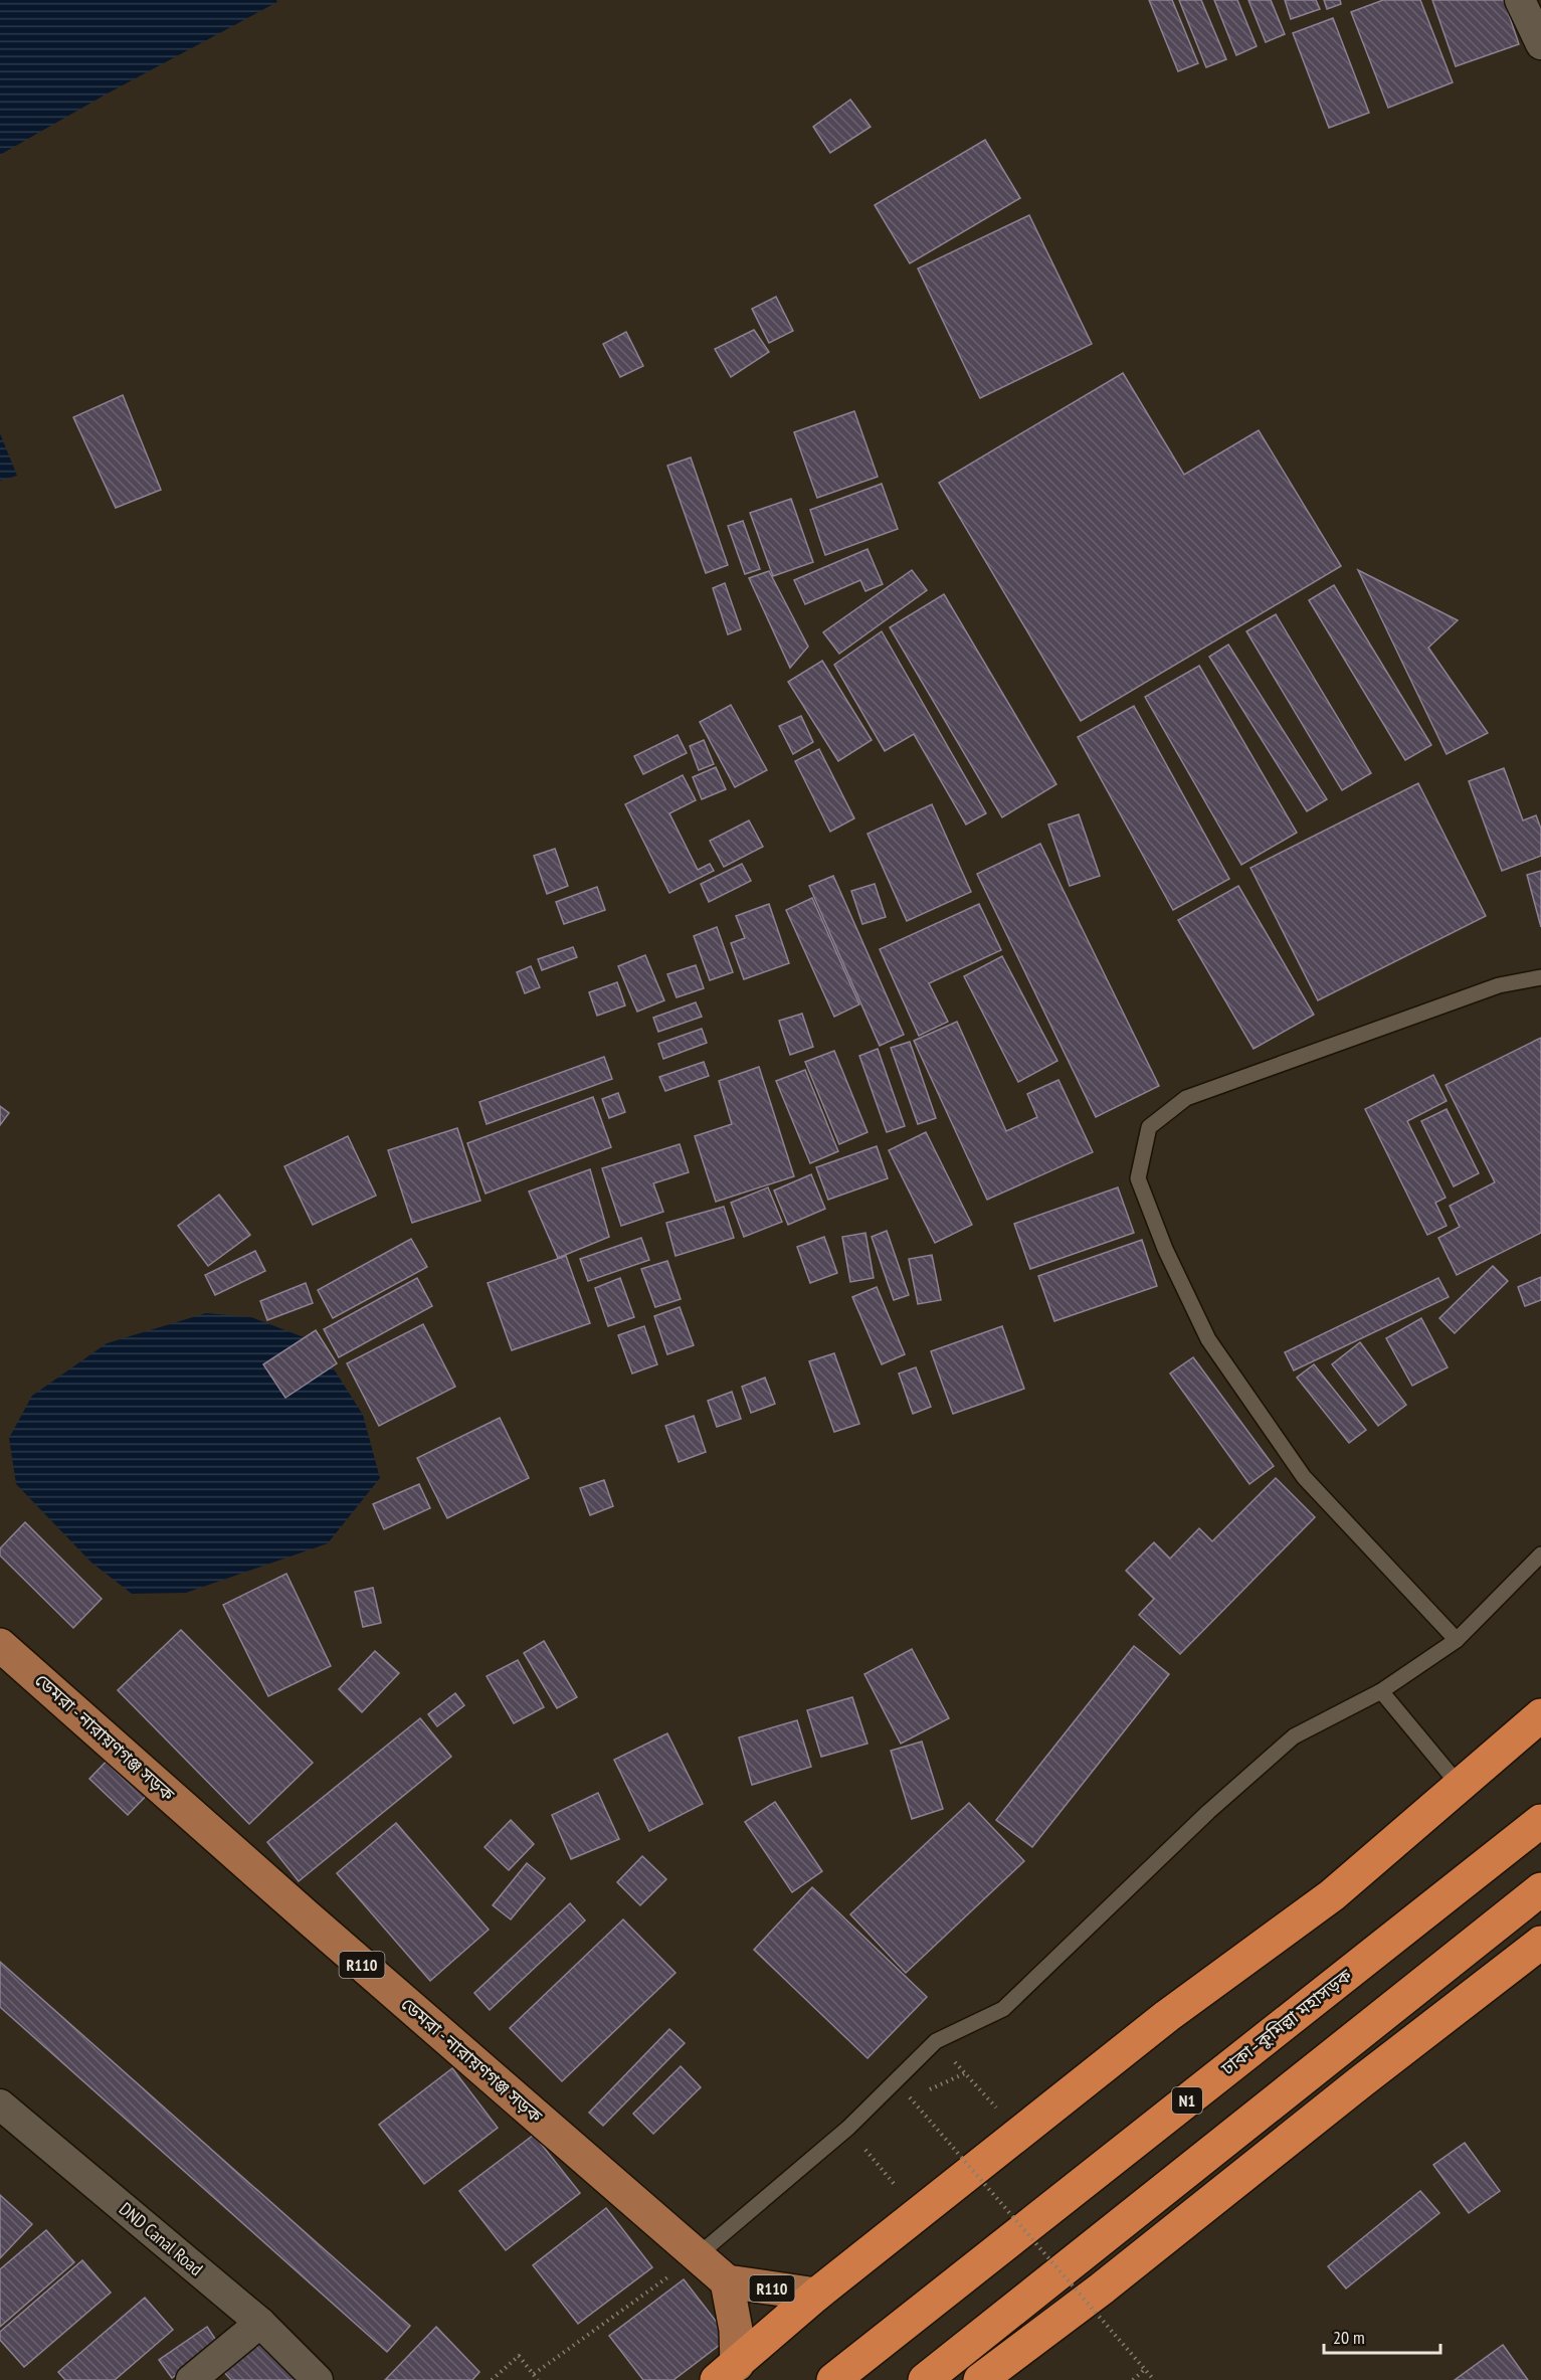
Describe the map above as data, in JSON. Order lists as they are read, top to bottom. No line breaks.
{"streets":{"highway":["ঢাকা–কুমিল্লা মহাসড়ক","N1"],"main road":["ডেমরা - নারায়ণগঞ্জ সড়ক","R110"],"street":["DND Canal Road"]},"crossings":[["ডেমরা - নারায়ণগঞ্জ সড়ক","R110"]],"scale_bar":"20 m"}
